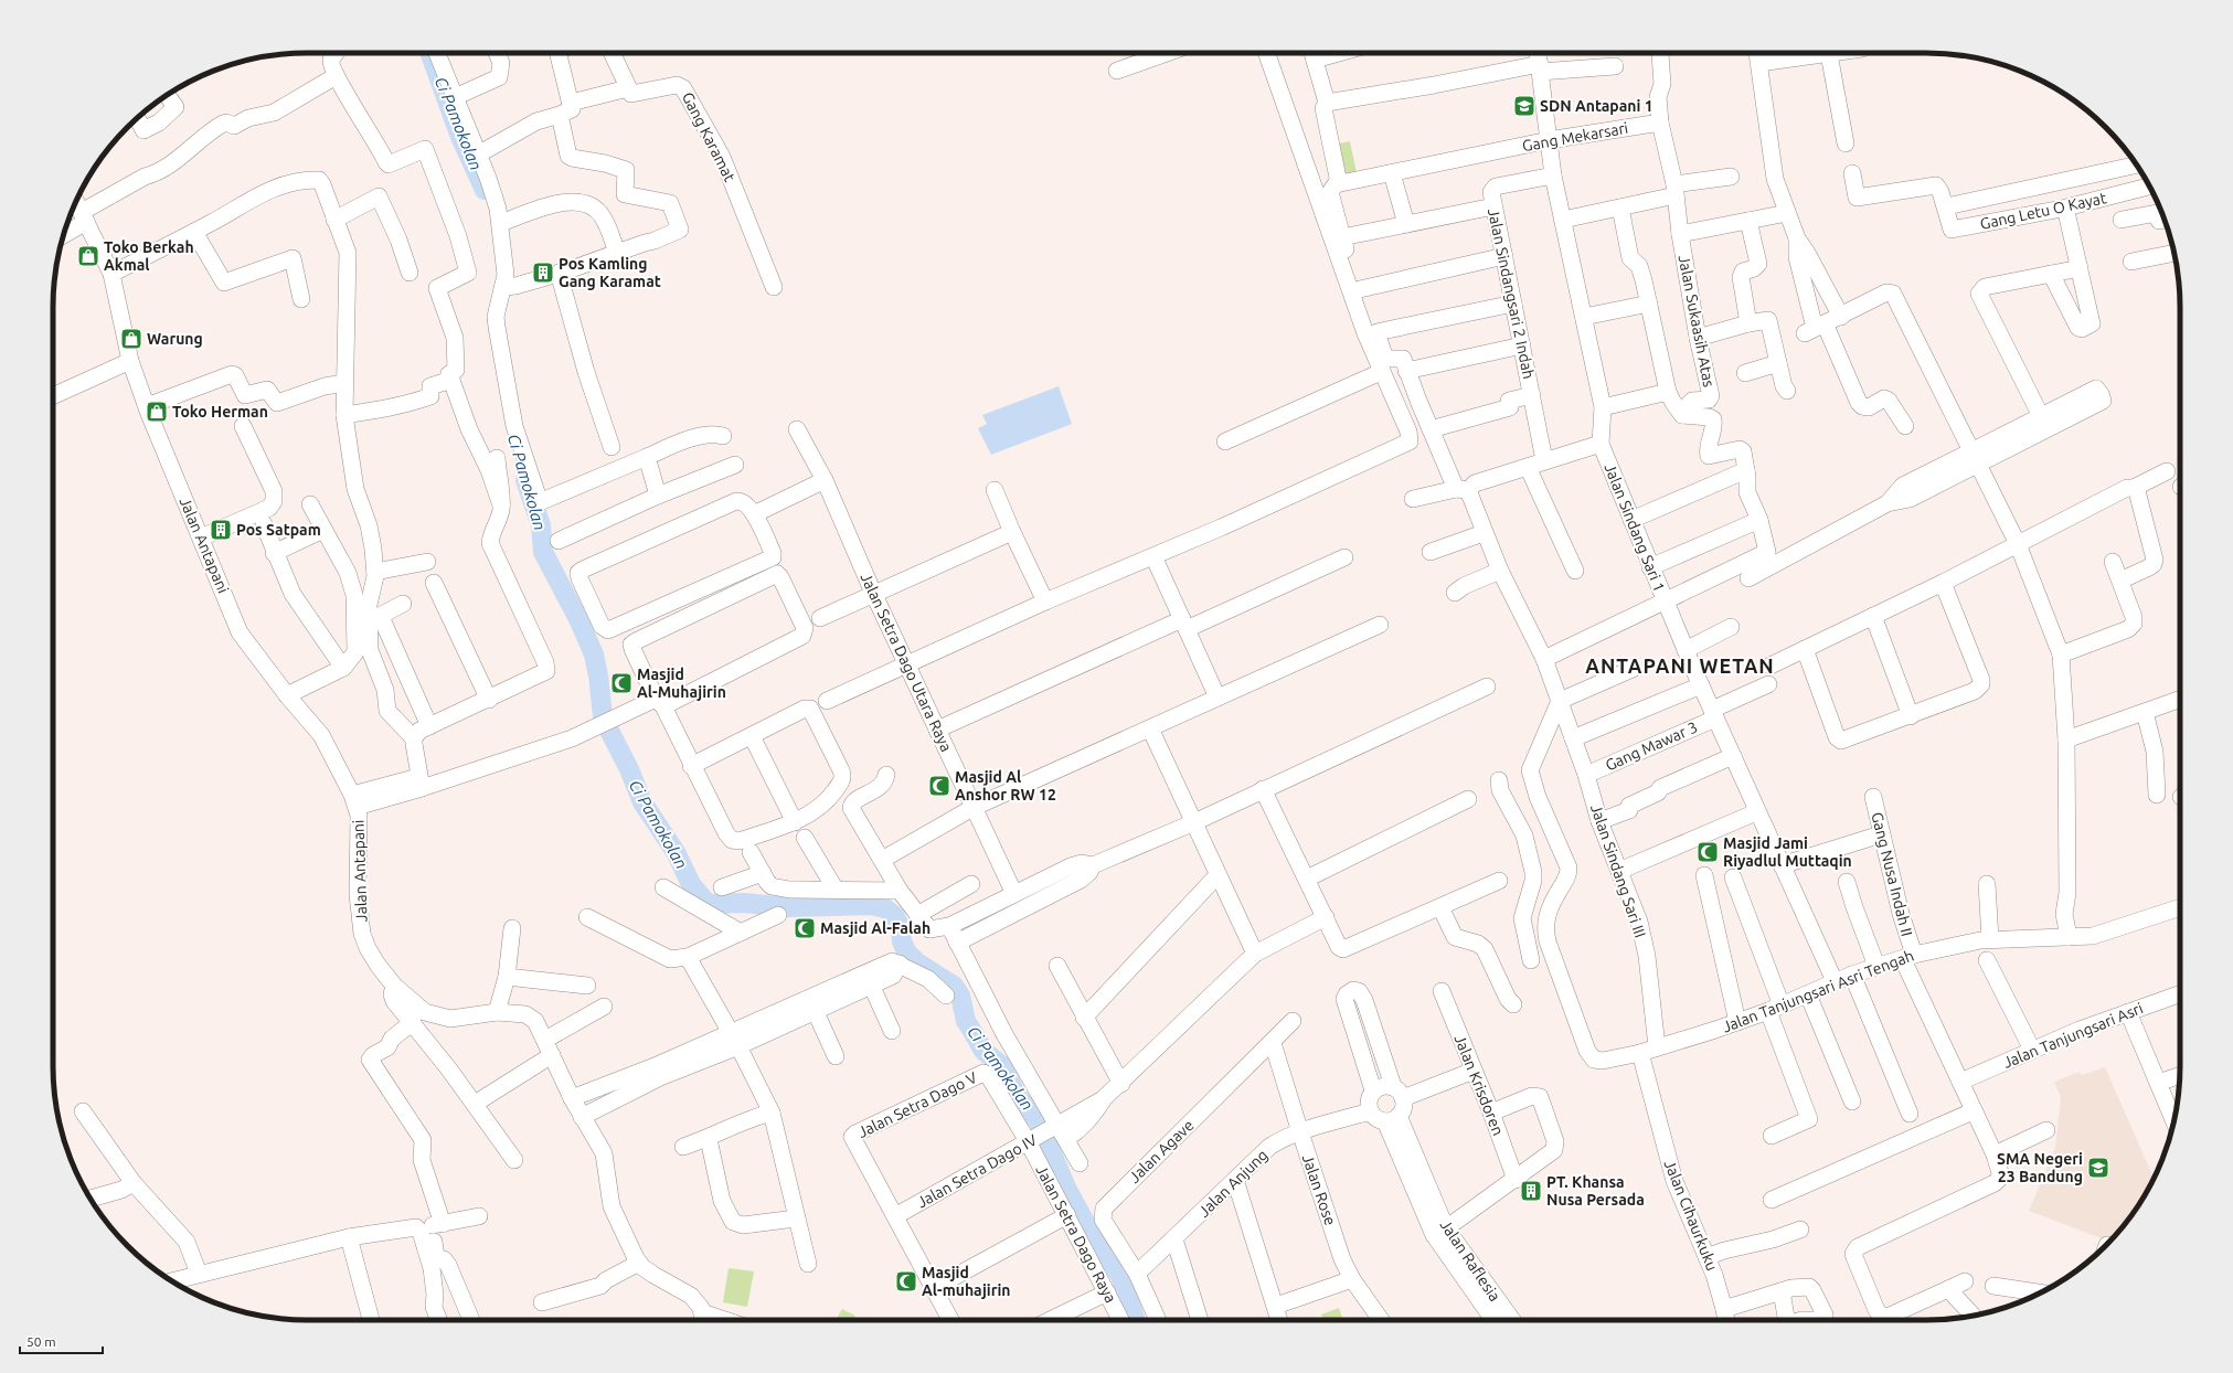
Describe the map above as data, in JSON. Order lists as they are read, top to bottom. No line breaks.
{"streets":{"street":["Gang Karamat","Gang Mekarsari","Gang Letu O Kayat","Jalan Sindangsari 2 Indah","Jalan Sukaasih Atas","Jalan Sindang Sari 1","Jalan Antapani","Jalan Setra Dago Utara Raya","Gang Mawar 3","Jalan Sindang Sari III","Gang Nusa Indah II","Jalan Tanjungsari Asri Tengah","Jalan Tanjungsari Asri","Jalan Krisdoren","Jalan Setra Dago V","Jalan Agave","Jalan Setra Dago IV","Jalan Anjung","Jalan Rose","Jalan Cihaurkuku","Jalan Setra Dago Raya","Jalan Raflesia"]},"crossings":[["Gang Mekarsari","Jalan Sukaasih Atas"],["Gang Mekarsari","Jalan Sindang Sari 1"],["Jalan Sindangsari 2 Indah","Jalan Sindang Sari 1"],["Jalan Sindang Sari 1","Gang Mawar 3"],["Jalan Sindang Sari 1","Jalan Tanjungsari Asri Tengah"],["Gang Mawar 3","Jalan Sindang Sari III"],["Jalan Sindang Sari III","Jalan Tanjungsari Asri Tengah"],["Gang Nusa Indah II","Jalan Tanjungsari Asri Tengah"],["Gang Nusa Indah II","Jalan Tanjungsari Asri"],["Jalan Tanjungsari Asri Tengah","Jalan Cihaurkuku"],["Jalan Setra Dago V","Jalan Setra Dago IV"],["Jalan Setra Dago V","Jalan Setra Dago Raya"],["Jalan Agave","Jalan Anjung"],["Jalan Agave","Jalan Rose"],["Jalan Setra Dago IV","Jalan Setra Dago Raya"],["Jalan Anjung","Jalan Rose"],["Jalan Anjung","Jalan Raflesia"]],"districts":["ANTAPANI WETAN"],"water":["Ci Pamokolan"],"places":{"school or university":["SDN Antapani 1","SMA Negeri 23 Bandung"],"shop":["Toko Berkah Akmal","Warung","Toko Herman"],"building":["Pos Kamling Gang Karamat","Pos Satpam","PT. Khansa Nusa Persada"],"mosque":["Masjid Al-Muhajirin","Masjid Al Anshor RW 12","Masjid Jami Riyadlul Muttaqin","Masjid Al-Falah","Masjid Al-muhajirin"]},"scale_bar":"50 m"}
